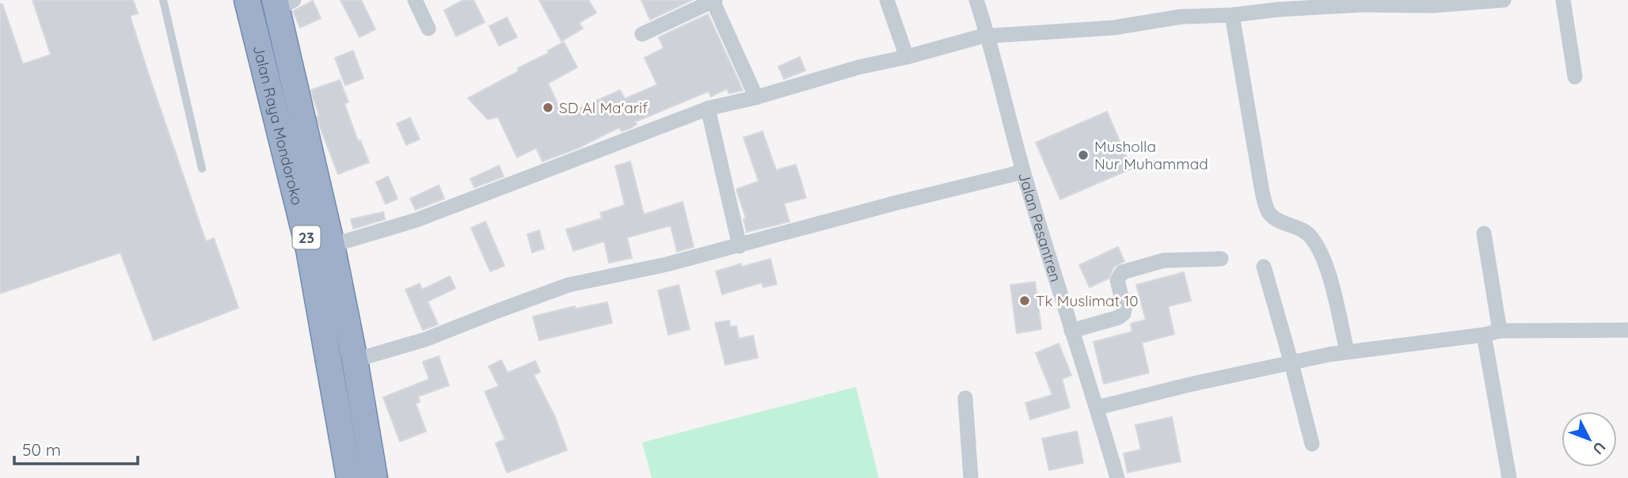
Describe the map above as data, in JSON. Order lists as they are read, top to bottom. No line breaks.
{"streets":{"highway":["Jalan Raya Mondoroko","23"],"street":["Jalan Pesantren"]},"places":["SD Al Ma'arif","Musholla Nur Muhammad","Tk Muslimat 10"],"scale_bar":"50 m","north":"bottom right"}
